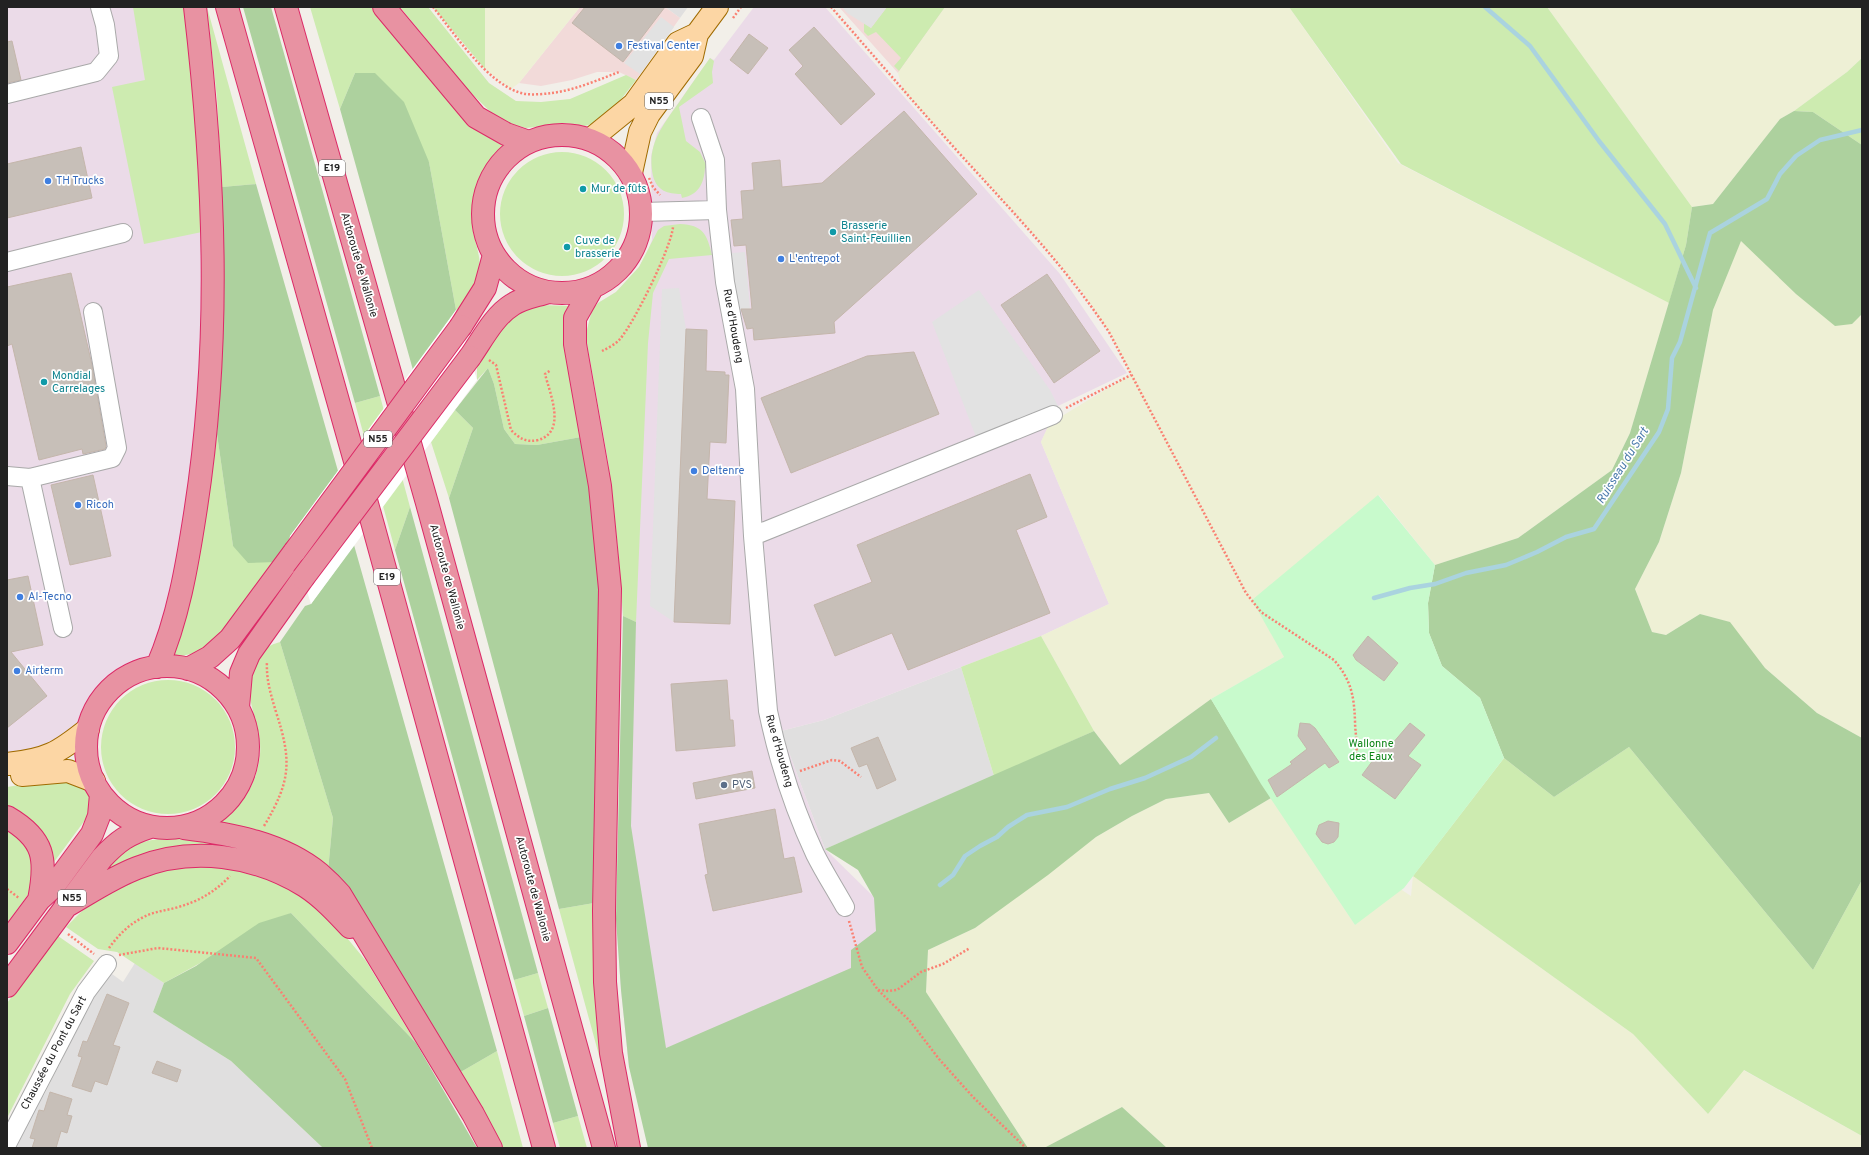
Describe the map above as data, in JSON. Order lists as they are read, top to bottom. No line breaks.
{"streets":{"highway":["N55","E19","Autoroute de Wallonie"],"street":["Rue d'Houdeng","Chaussée du Pont du Sart"]},"water":["Ruisseau du Sart"],"parks":["Wallonne des Eaux"],"places":["Festival Center","TH Trucks","Mur de fûts","Brasserie Saint-Feuillien","Cuve de brasserie","L'entrepot","Mondial Carrelages","Deltenre","Ricoh","Al-Tecno","Airterm","PVS"]}
